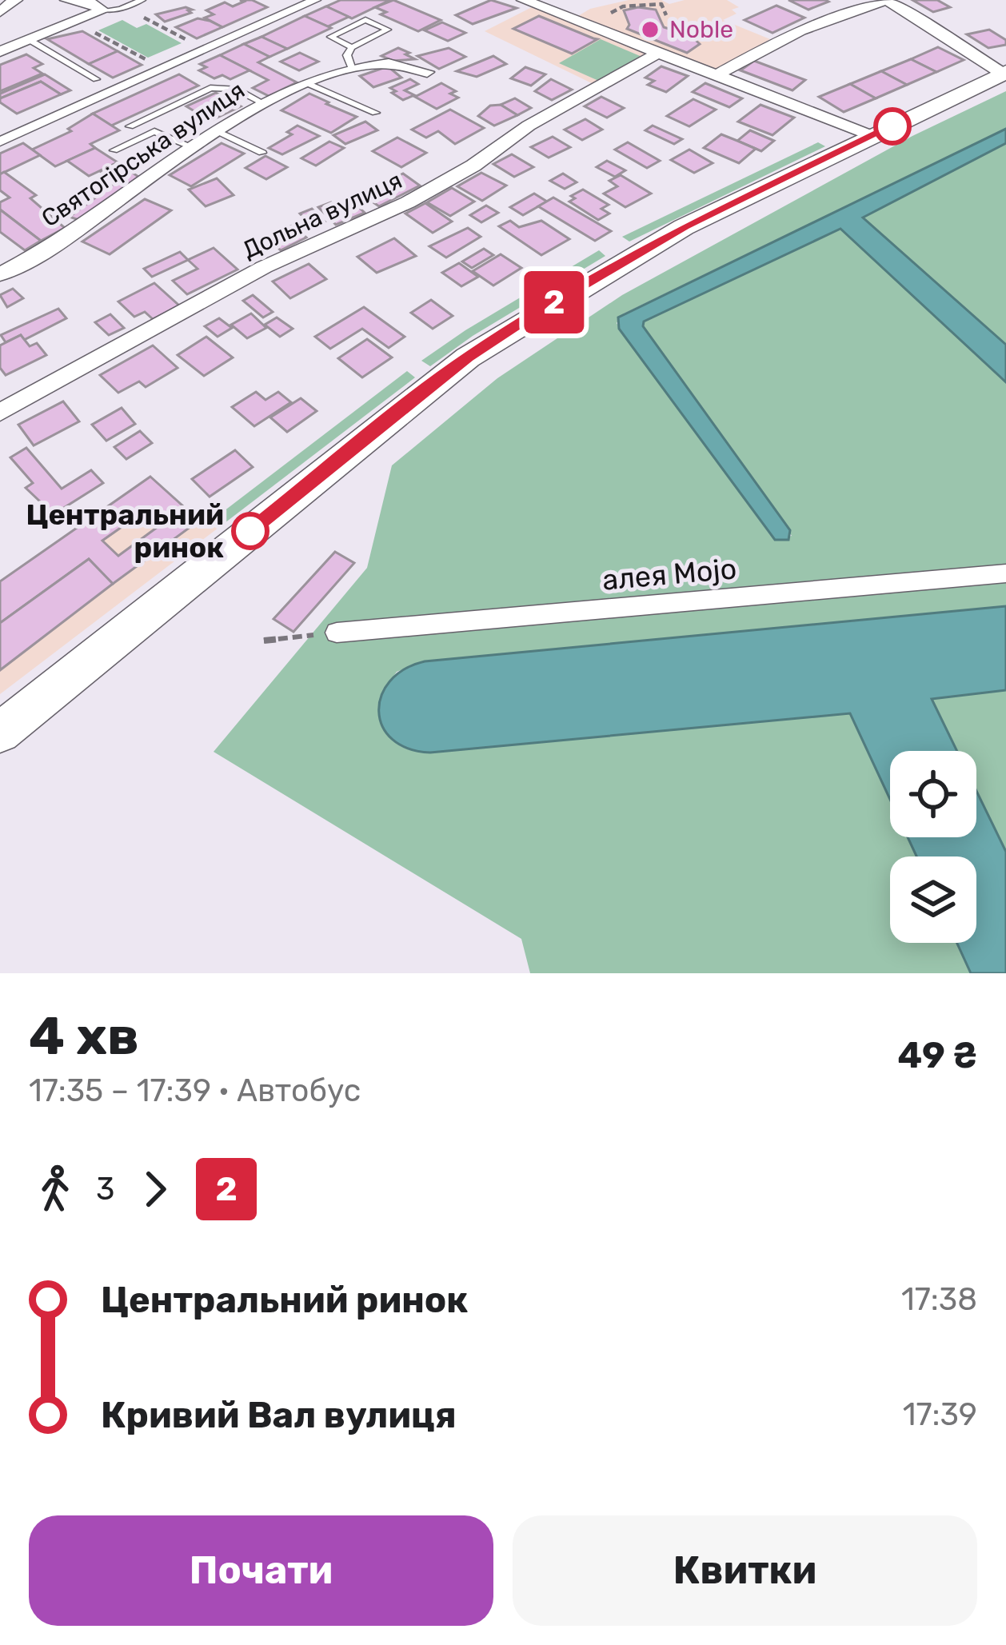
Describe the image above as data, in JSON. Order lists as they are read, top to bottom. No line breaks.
{"streets":{"street":["Святогірська вулиця","Дольна вулиця","алея Mojo"]},"places":["Noble","Центральний ринок"],"lines":["bus line 2"],"page":{"on_map":"2","heading":["4 хв","17:35 – 17:39 · Автобус","49 ₴"],"legs":["3","2"],"list":[{"name":"Центральний ринок","value":"17:38"},{"name":"Кривий Вал вулиця","value":"17:39"}],"buttons":["Почати","Квитки"]}}
